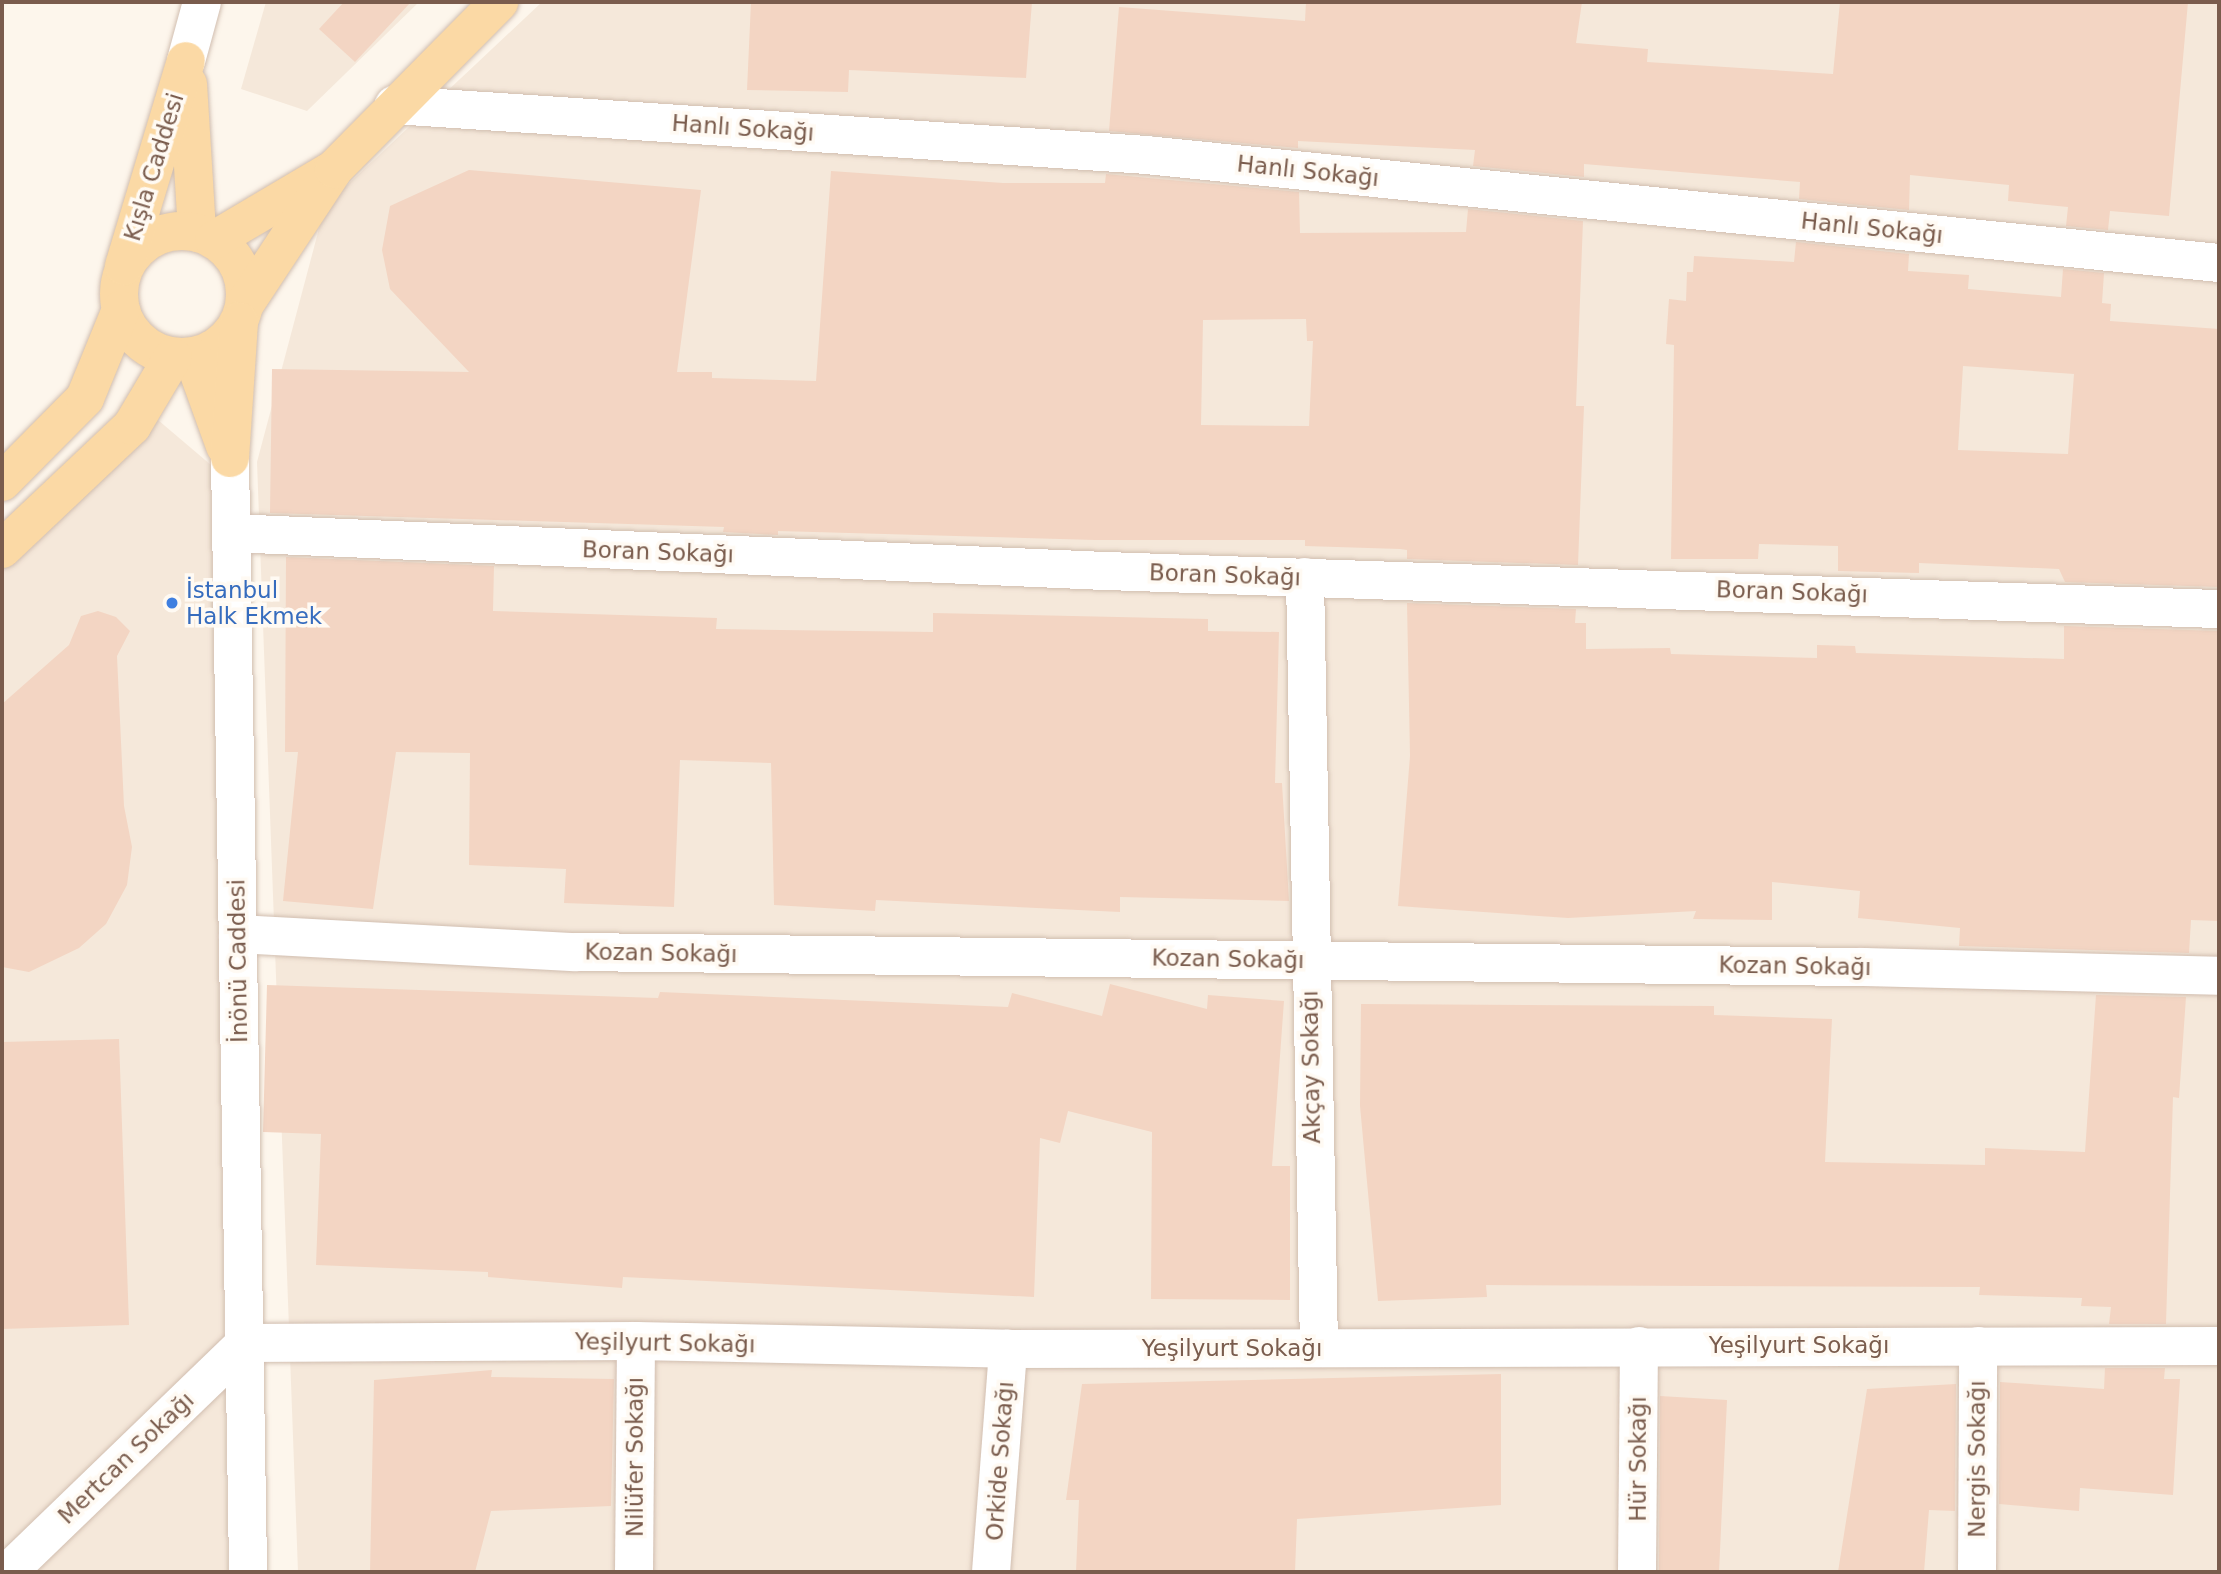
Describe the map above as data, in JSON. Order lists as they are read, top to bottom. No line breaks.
{"streets":{"main road":["Kışla Caddesi","İnönü Caddesi"],"street":["Hanlı Sokağı","Boran Sokağı","Kozan Sokağı","Akçay Sokağı","Yeşilyurt Sokağı","Nilüfer Sokağı","Mertcan Sokağı","Hür Sokağı","Nergis Sokağı","Orkide Sokağı"]},"crossings":[["Kışla Caddesi","İnönü Caddesi"],["Boran Sokağı","İnönü Caddesi"],["Boran Sokağı","Akçay Sokağı"],["Kozan Sokağı","İnönü Caddesi"],["Kozan Sokağı","Akçay Sokağı"],["İnönü Caddesi","Yeşilyurt Sokağı"],["İnönü Caddesi","Mertcan Sokağı"],["Akçay Sokağı","Yeşilyurt Sokağı"],["Yeşilyurt Sokağı","Nilüfer Sokağı"],["Yeşilyurt Sokağı","Mertcan Sokağı"],["Yeşilyurt Sokağı","Hür Sokağı"],["Yeşilyurt Sokağı","Nergis Sokağı"],["Yeşilyurt Sokağı","Orkide Sokağı"]],"places":["İstanbul Halk Ekmek"]}
